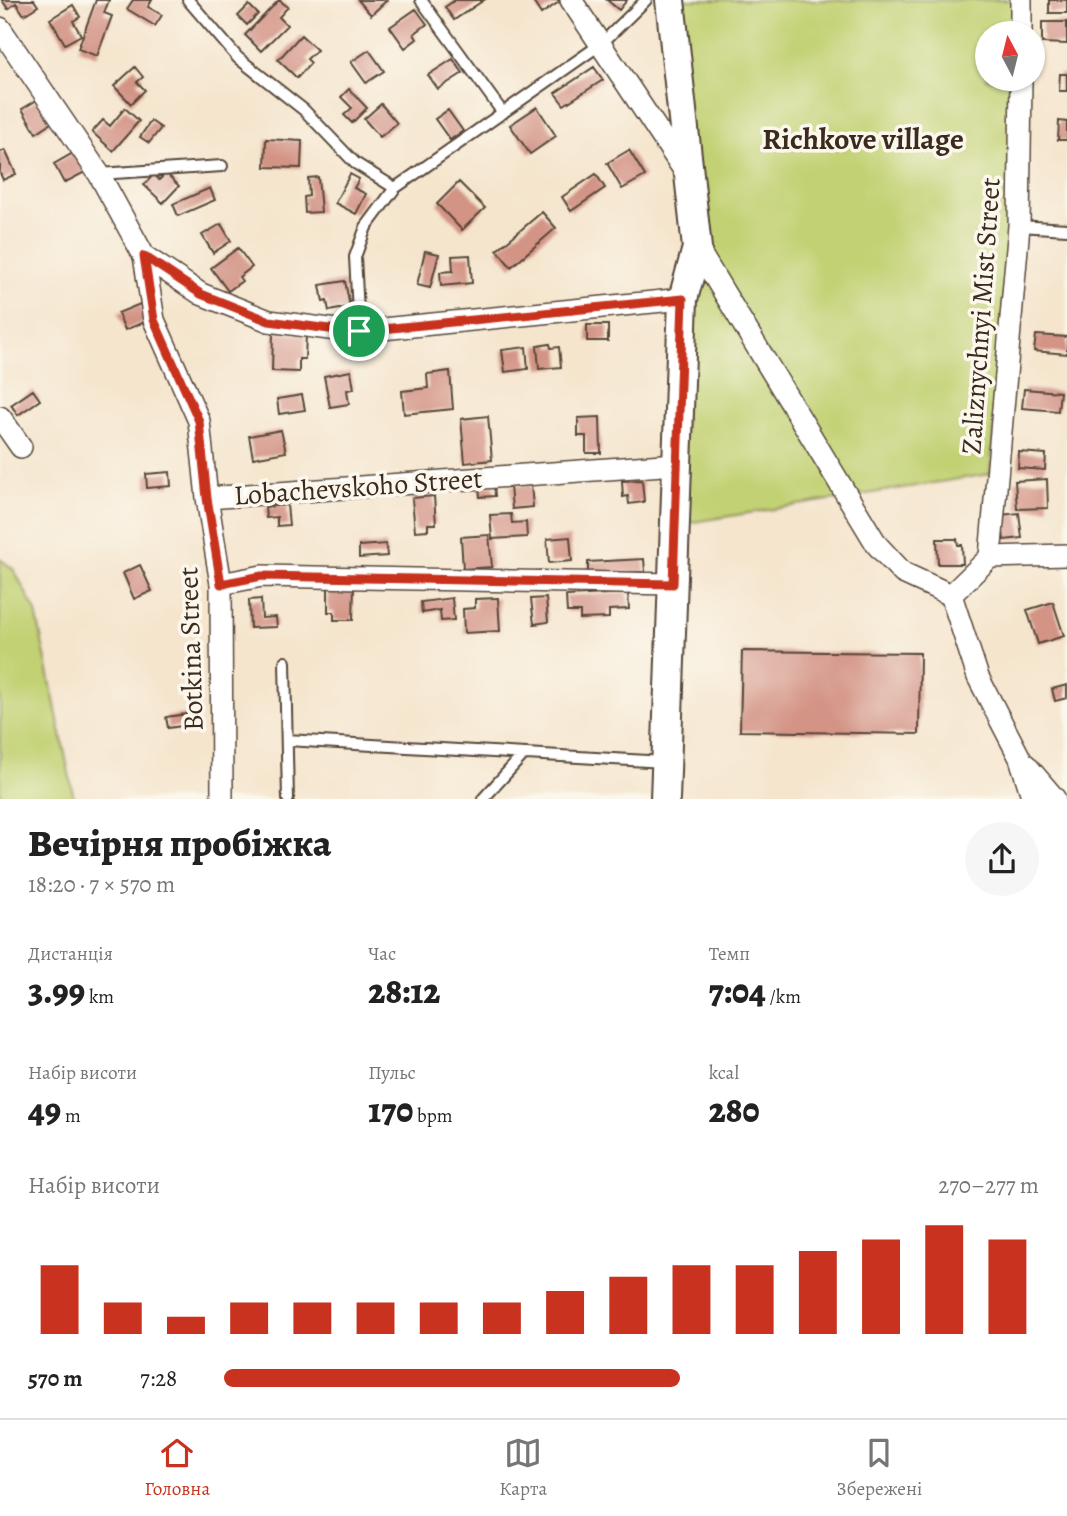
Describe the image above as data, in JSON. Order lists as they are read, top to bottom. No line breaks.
{"streets":{"street":["Zaliznychnyi Mist Street","Lobachevskoho Street","Botkina Street"]},"crossings":[["Lobachevskoho Street","Botkina Street"]],"districts":["Richkove village"],"north":"top","page":{"heading":["Вечірня пробіжка","18:20 · 7 × 570 m"],"stats":[["Дистанція","3.99 km"],["Час","28:12"],["Темп","7:04 /km"],["Набір висоти","49 m"],["Пульс","170 bpm"],["kcal","280"]],"chart":["Набір висоти","270–277 m"],"list":[{"name":"570 m","note":"7:28"}],"tabs":["Головна","Карта","Збережені"]}}
